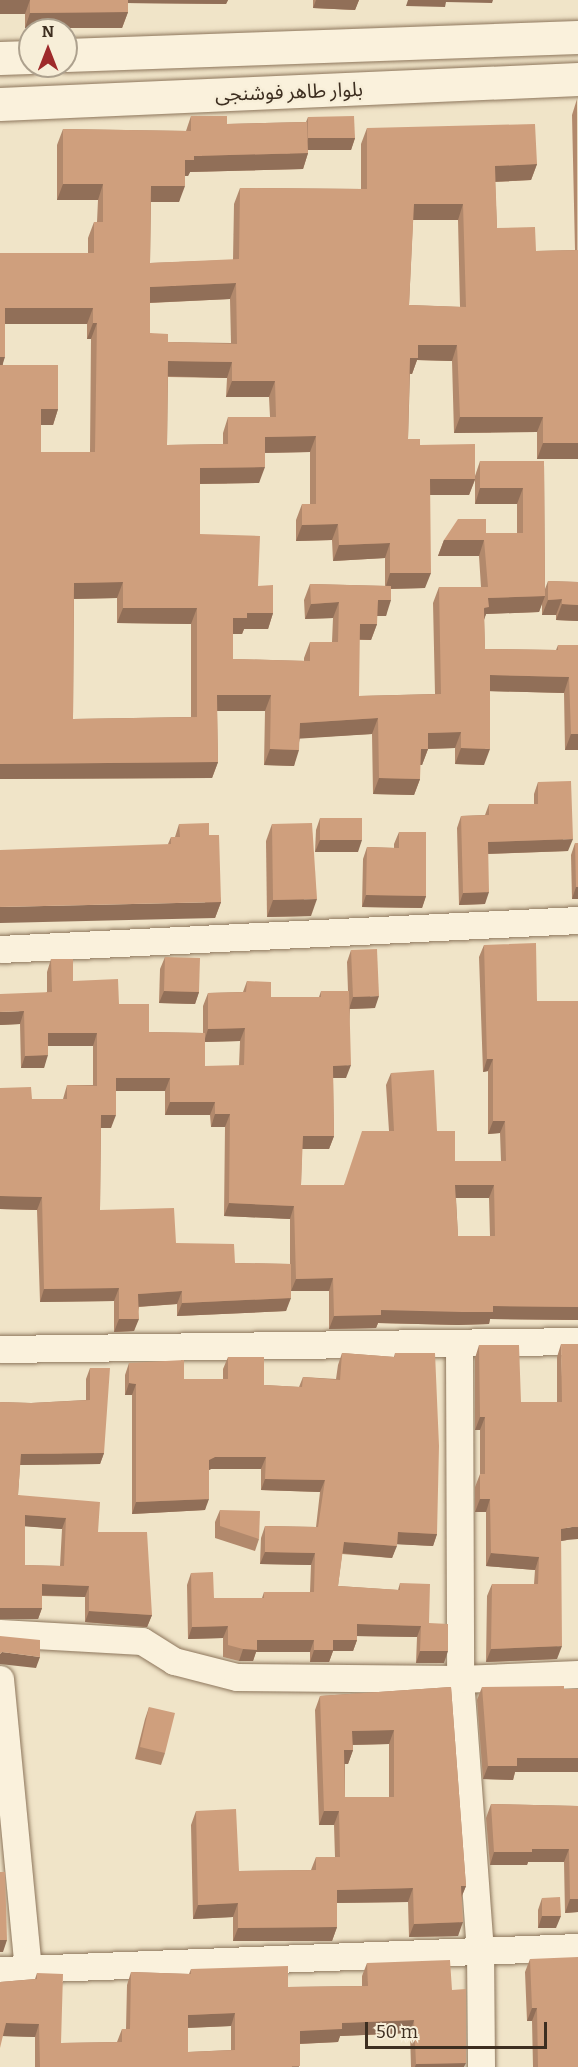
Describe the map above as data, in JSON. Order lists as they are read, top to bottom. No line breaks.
{"streets":{"street":["بلوار طاهر فوشنجی"]},"scale_bar":"50 m","north":"top"}
